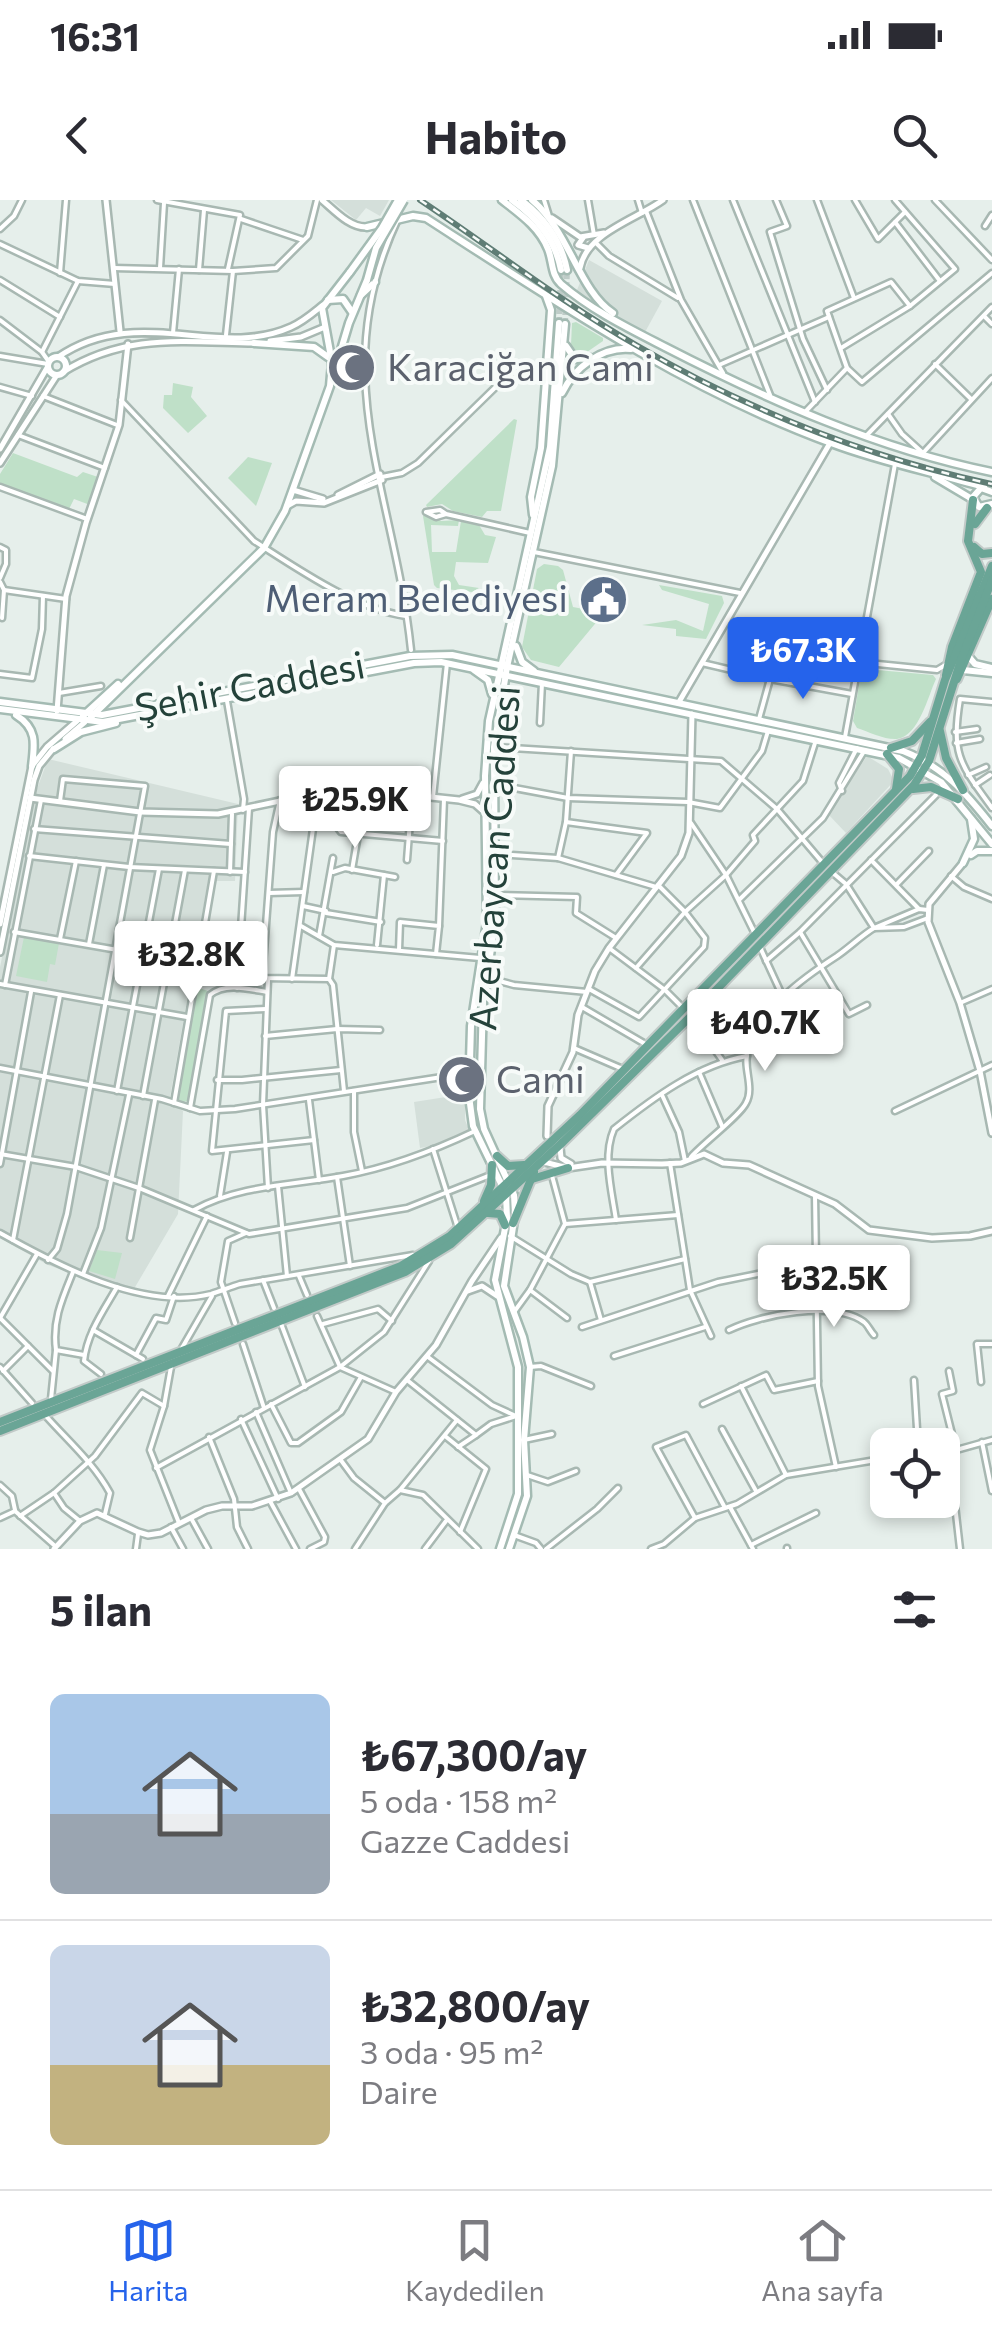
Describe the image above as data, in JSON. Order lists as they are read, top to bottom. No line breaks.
{"streets":{"main road":["Şehir Caddesi","Azerbaycan Caddesi"]},"crossings":[["Şehir Caddesi","Azerbaycan Caddesi"]],"places":{"mosque":["Karaciğan Cami","Cami"],"public building":["Meram Belediyesi"]},"page":{"status":"16:31","header":"Habito","price":["₺67.3K","₺25.9K","₺32.8K","₺40.7K","₺32.5K"],"heading":"5 ilan","list":[{"name":"₺67,300/ay","note":"5 oda · 158 m² · Gazze Caddesi"},{"name":"₺32,800/ay","note":"3 oda · 95 m² · Daire"}],"tabs":["Harita","Kaydedilen","Ana sayfa"]}}
